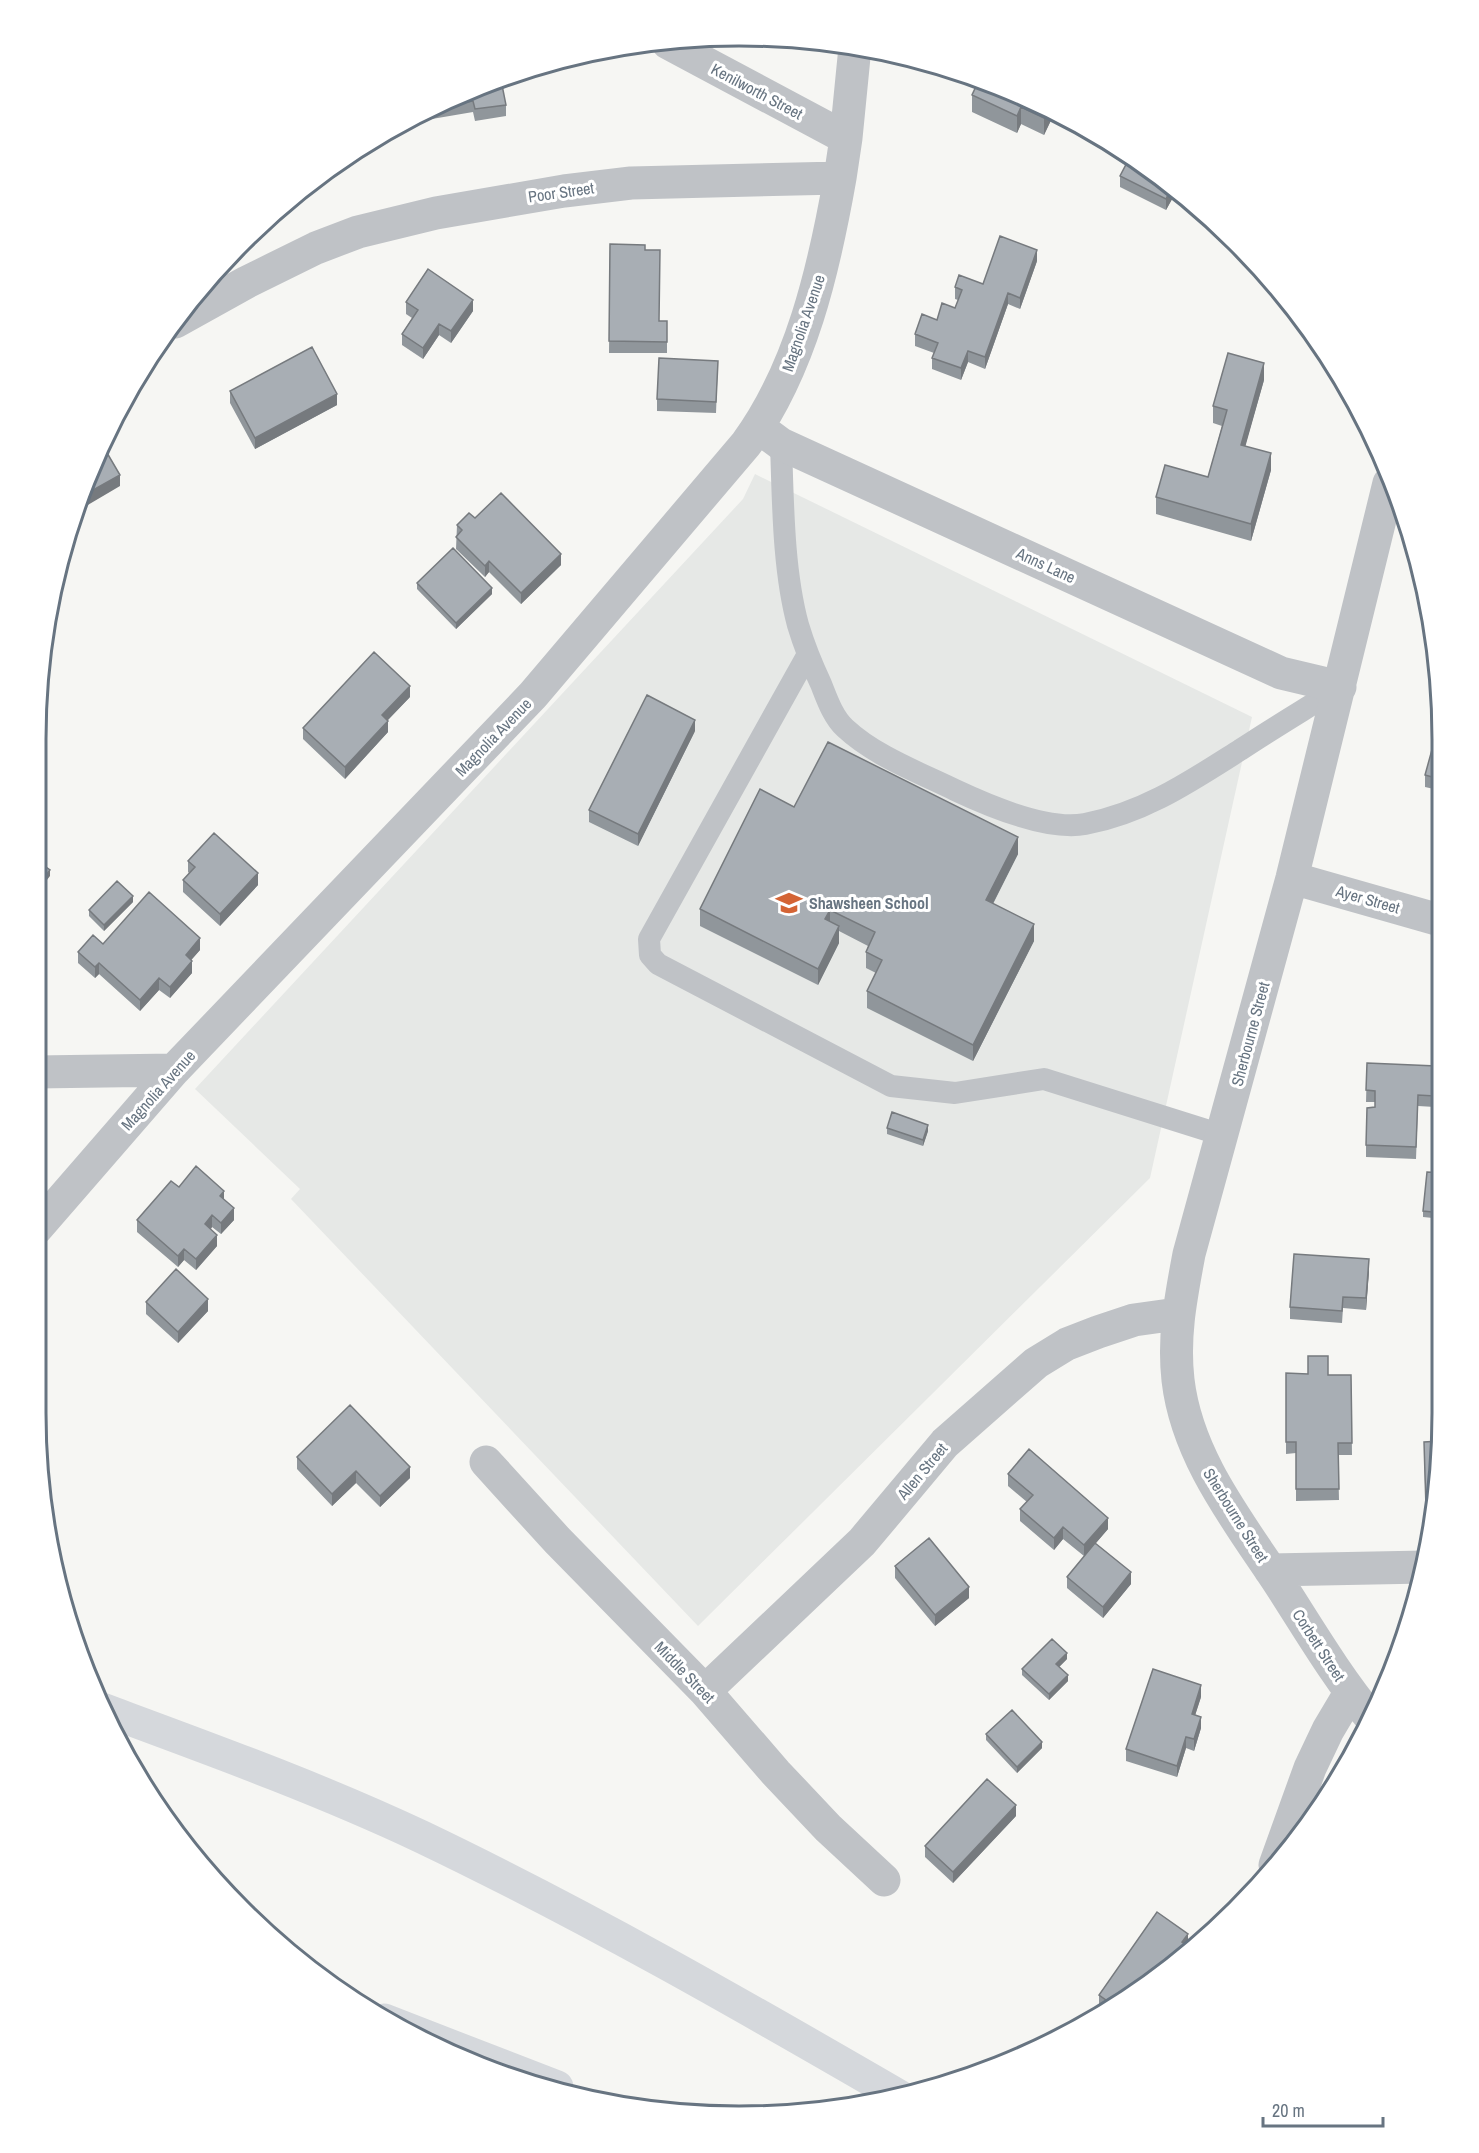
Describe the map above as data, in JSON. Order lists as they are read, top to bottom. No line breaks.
{"streets":{"street":["Kenilworth Street","Poor Street","Magnolia Avenue","Anns Lane","Ayer Street","Sherbourne Street","Allen Street","Corbett Street","Middle Street"]},"crossings":[["Poor Street","Magnolia Avenue"],["Magnolia Avenue","Anns Lane"],["Anns Lane","Sherbourne Street"],["Ayer Street","Sherbourne Street"],["Sherbourne Street","Allen Street"],["Sherbourne Street","Corbett Street"],["Allen Street","Middle Street"]],"places":{"school or university":["Shawsheen School"]},"scale_bar":"20 m"}
